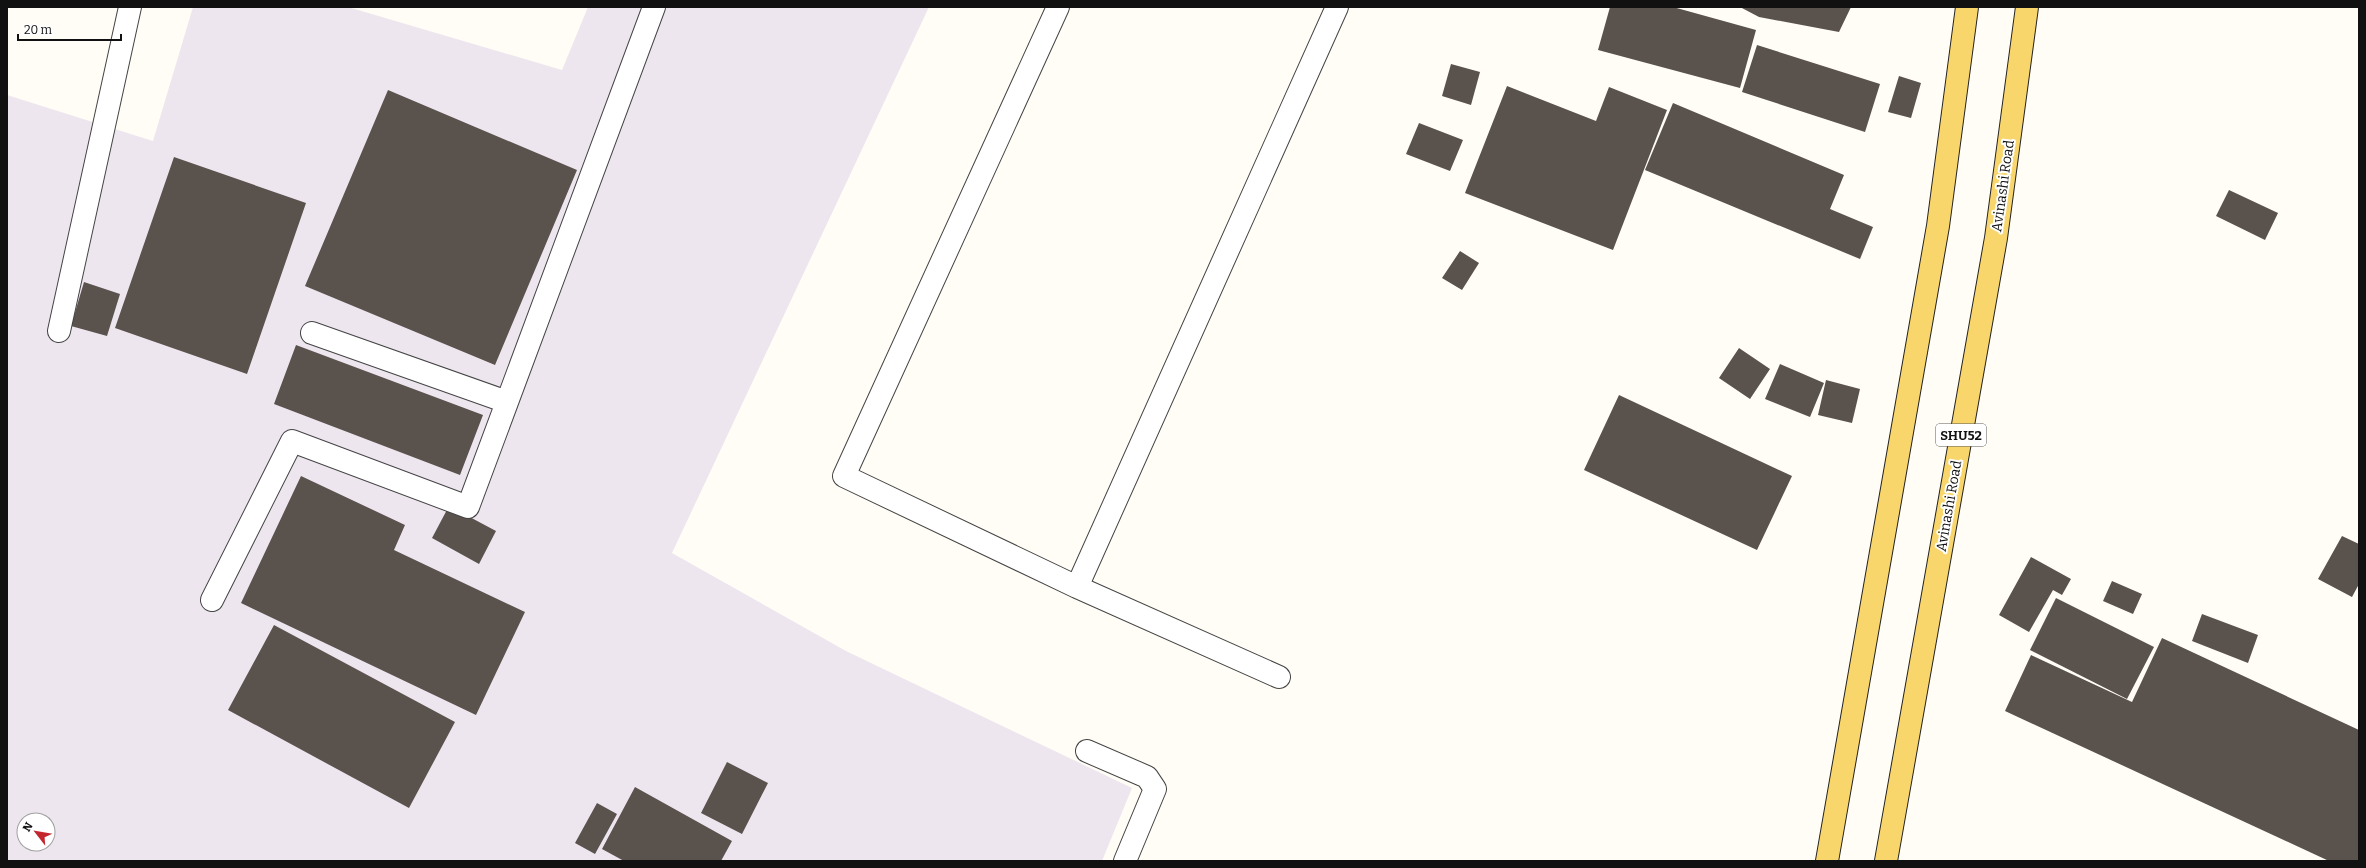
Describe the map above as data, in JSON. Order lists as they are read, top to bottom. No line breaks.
{"streets":{"main road":["Avinashi Road","SHU52"]},"scale_bar":"20 m","north":"top left"}
